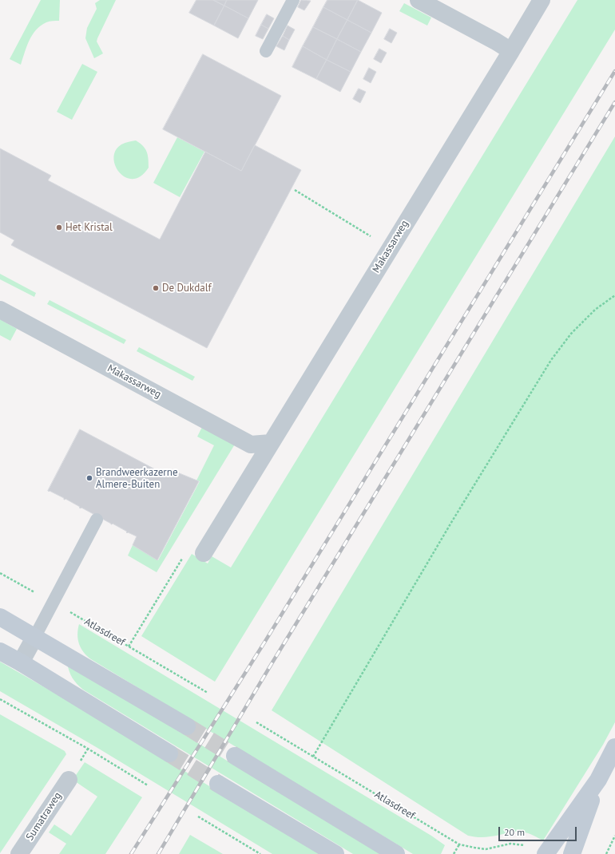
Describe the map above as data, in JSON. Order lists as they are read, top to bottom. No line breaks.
{"streets":{"street":["Makassarweg","Sumatraweg"],"path":["Atlasdreef"]},"places":["Het Kristal","De Dukdalf","Brandweerkazerne Almere-Buiten"],"scale_bar":"20 m"}
